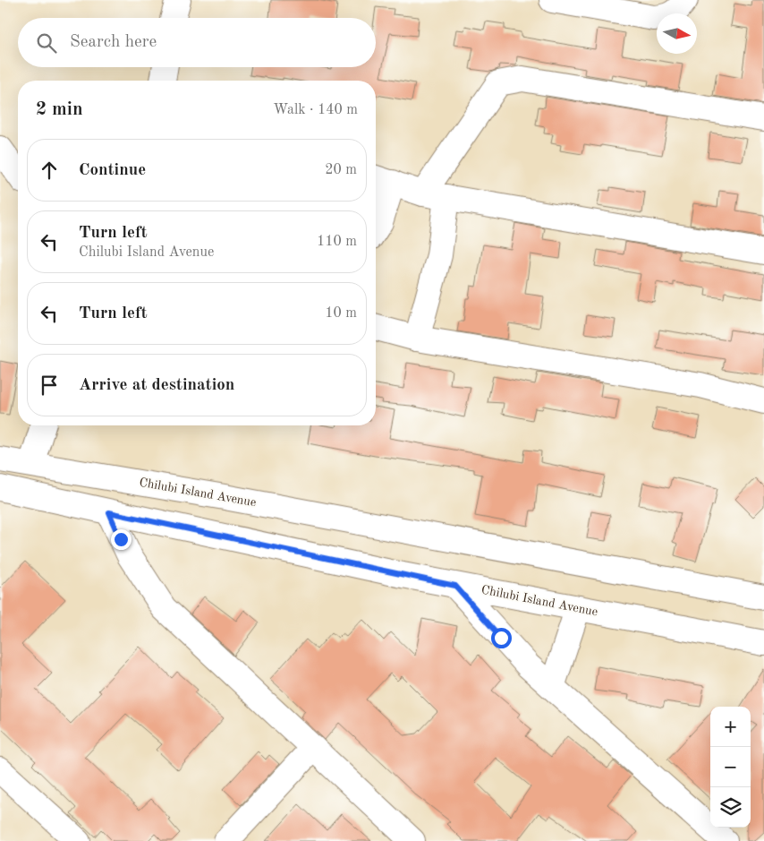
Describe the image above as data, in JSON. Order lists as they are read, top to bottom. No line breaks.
{"streets":{"street":["Chilubi Island Avenue"]},"north":"right","page":{"search":"Search here","heading":["2 min","Walk · 140 m"],"list":[["Continue","20 m"],["Turn left","Chilubi Island Avenue","110 m"],["Turn left","10 m"],"Arrive at destination"],"map_buttons":["+","−"]}}
